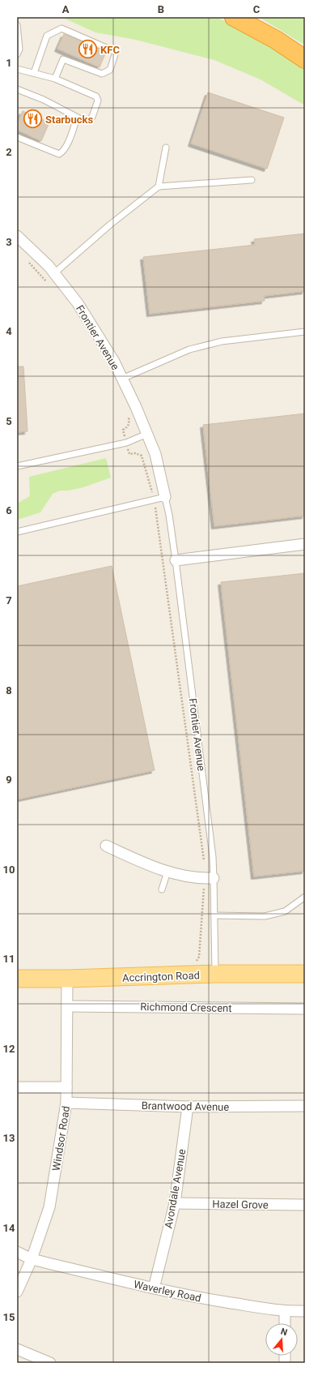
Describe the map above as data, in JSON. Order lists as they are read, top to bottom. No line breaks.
{"streets":{"main road":["Accrington Road"],"street":["Frontier Avenue","Richmond Crescent","Brantwood Avenue","Windsor Road","Avondale Avenue","Hazel Grove","Waverley Road"]},"crossings":[["Frontier Avenue","Accrington Road"],["Accrington Road","Windsor Road"],["Richmond Crescent","Windsor Road"],["Brantwood Avenue","Windsor Road"],["Brantwood Avenue","Avondale Avenue"],["Windsor Road","Waverley Road"],["Avondale Avenue","Hazel Grove"],["Avondale Avenue","Waverley Road"]],"places":{"restaurant":["KFC","Starbucks"]},"north":"top","grid":{"columns":["A","B","C"],"rows":["1","2","3","4","5","6","7","8","9","10","11","12","13","14","15"]}}
